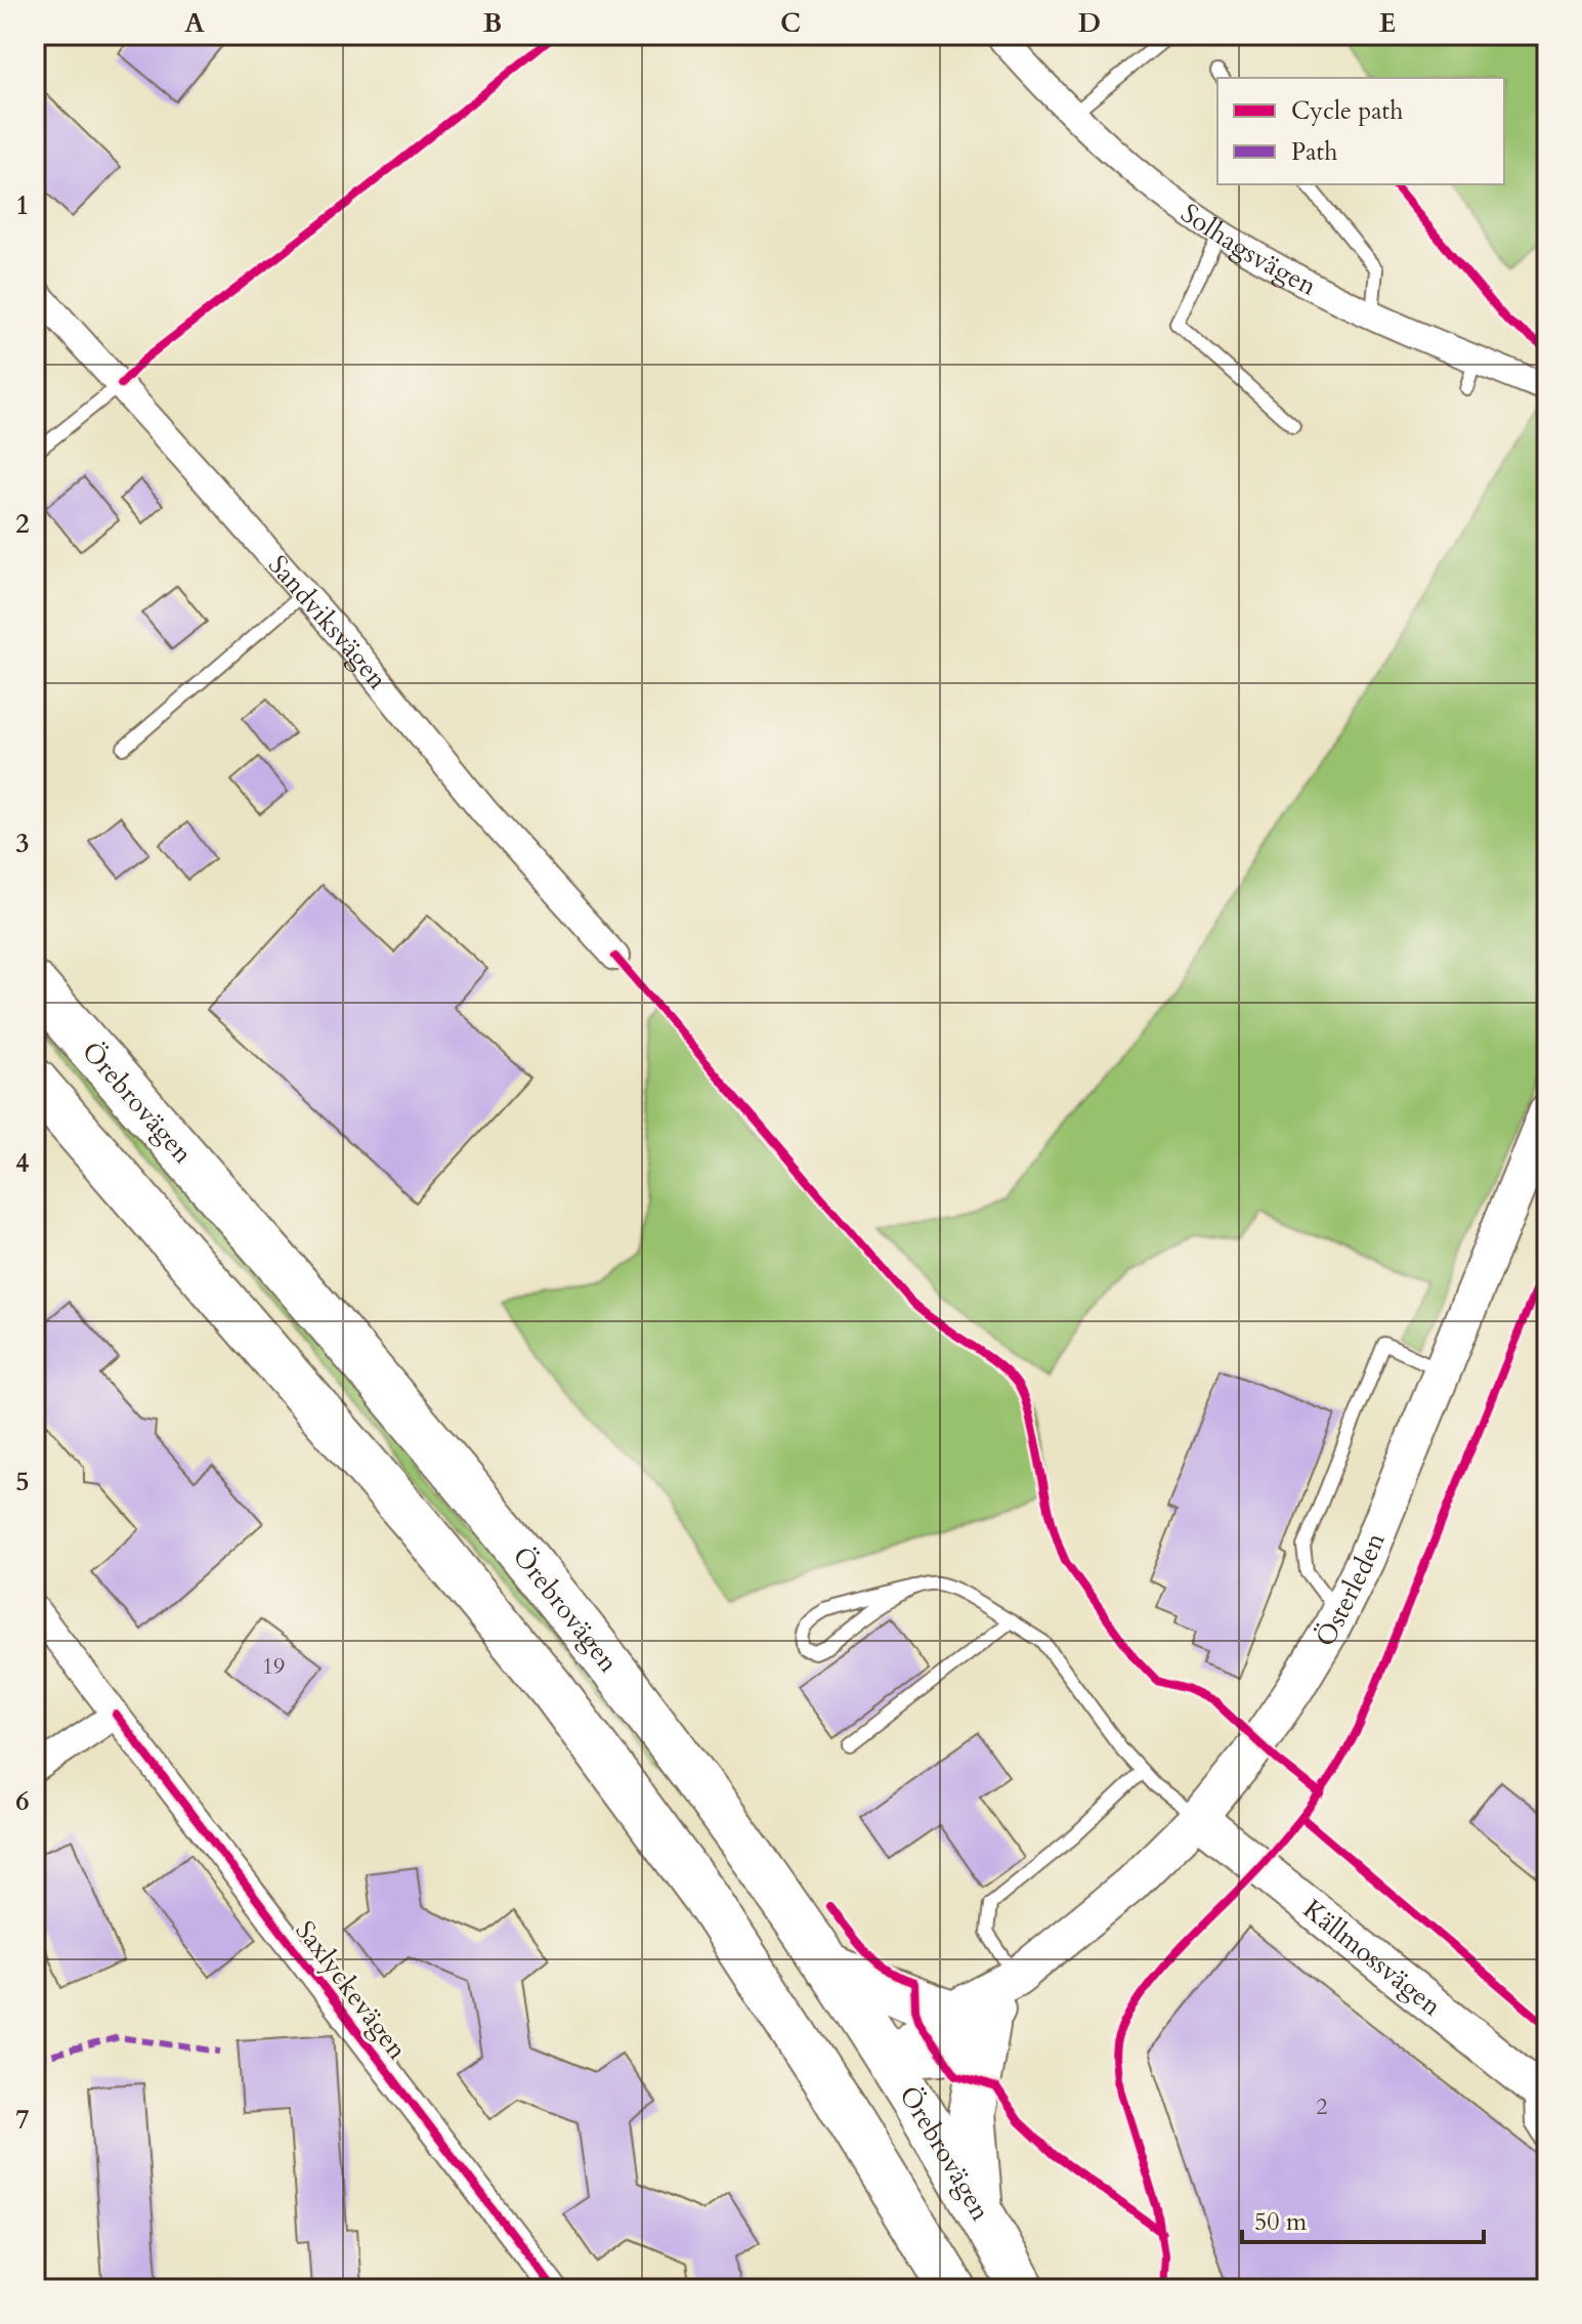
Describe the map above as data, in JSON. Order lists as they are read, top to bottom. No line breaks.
{"streets":{"highway":["Örebrovägen"],"main road":["Österleden","Källmossvägen"],"street":["Solhagsvägen","Sandviksvägen","Saxlyckevägen"]},"crossings":[["Örebrovägen","Österleden"],["Österleden","Källmossvägen"]],"house_numbers":["19","2"],"legend":["Cycle path","Path"],"scale_bar":"50 m","grid":{"columns":["A","B","C","D","E"],"rows":["1","2","3","4","5","6","7"]}}
